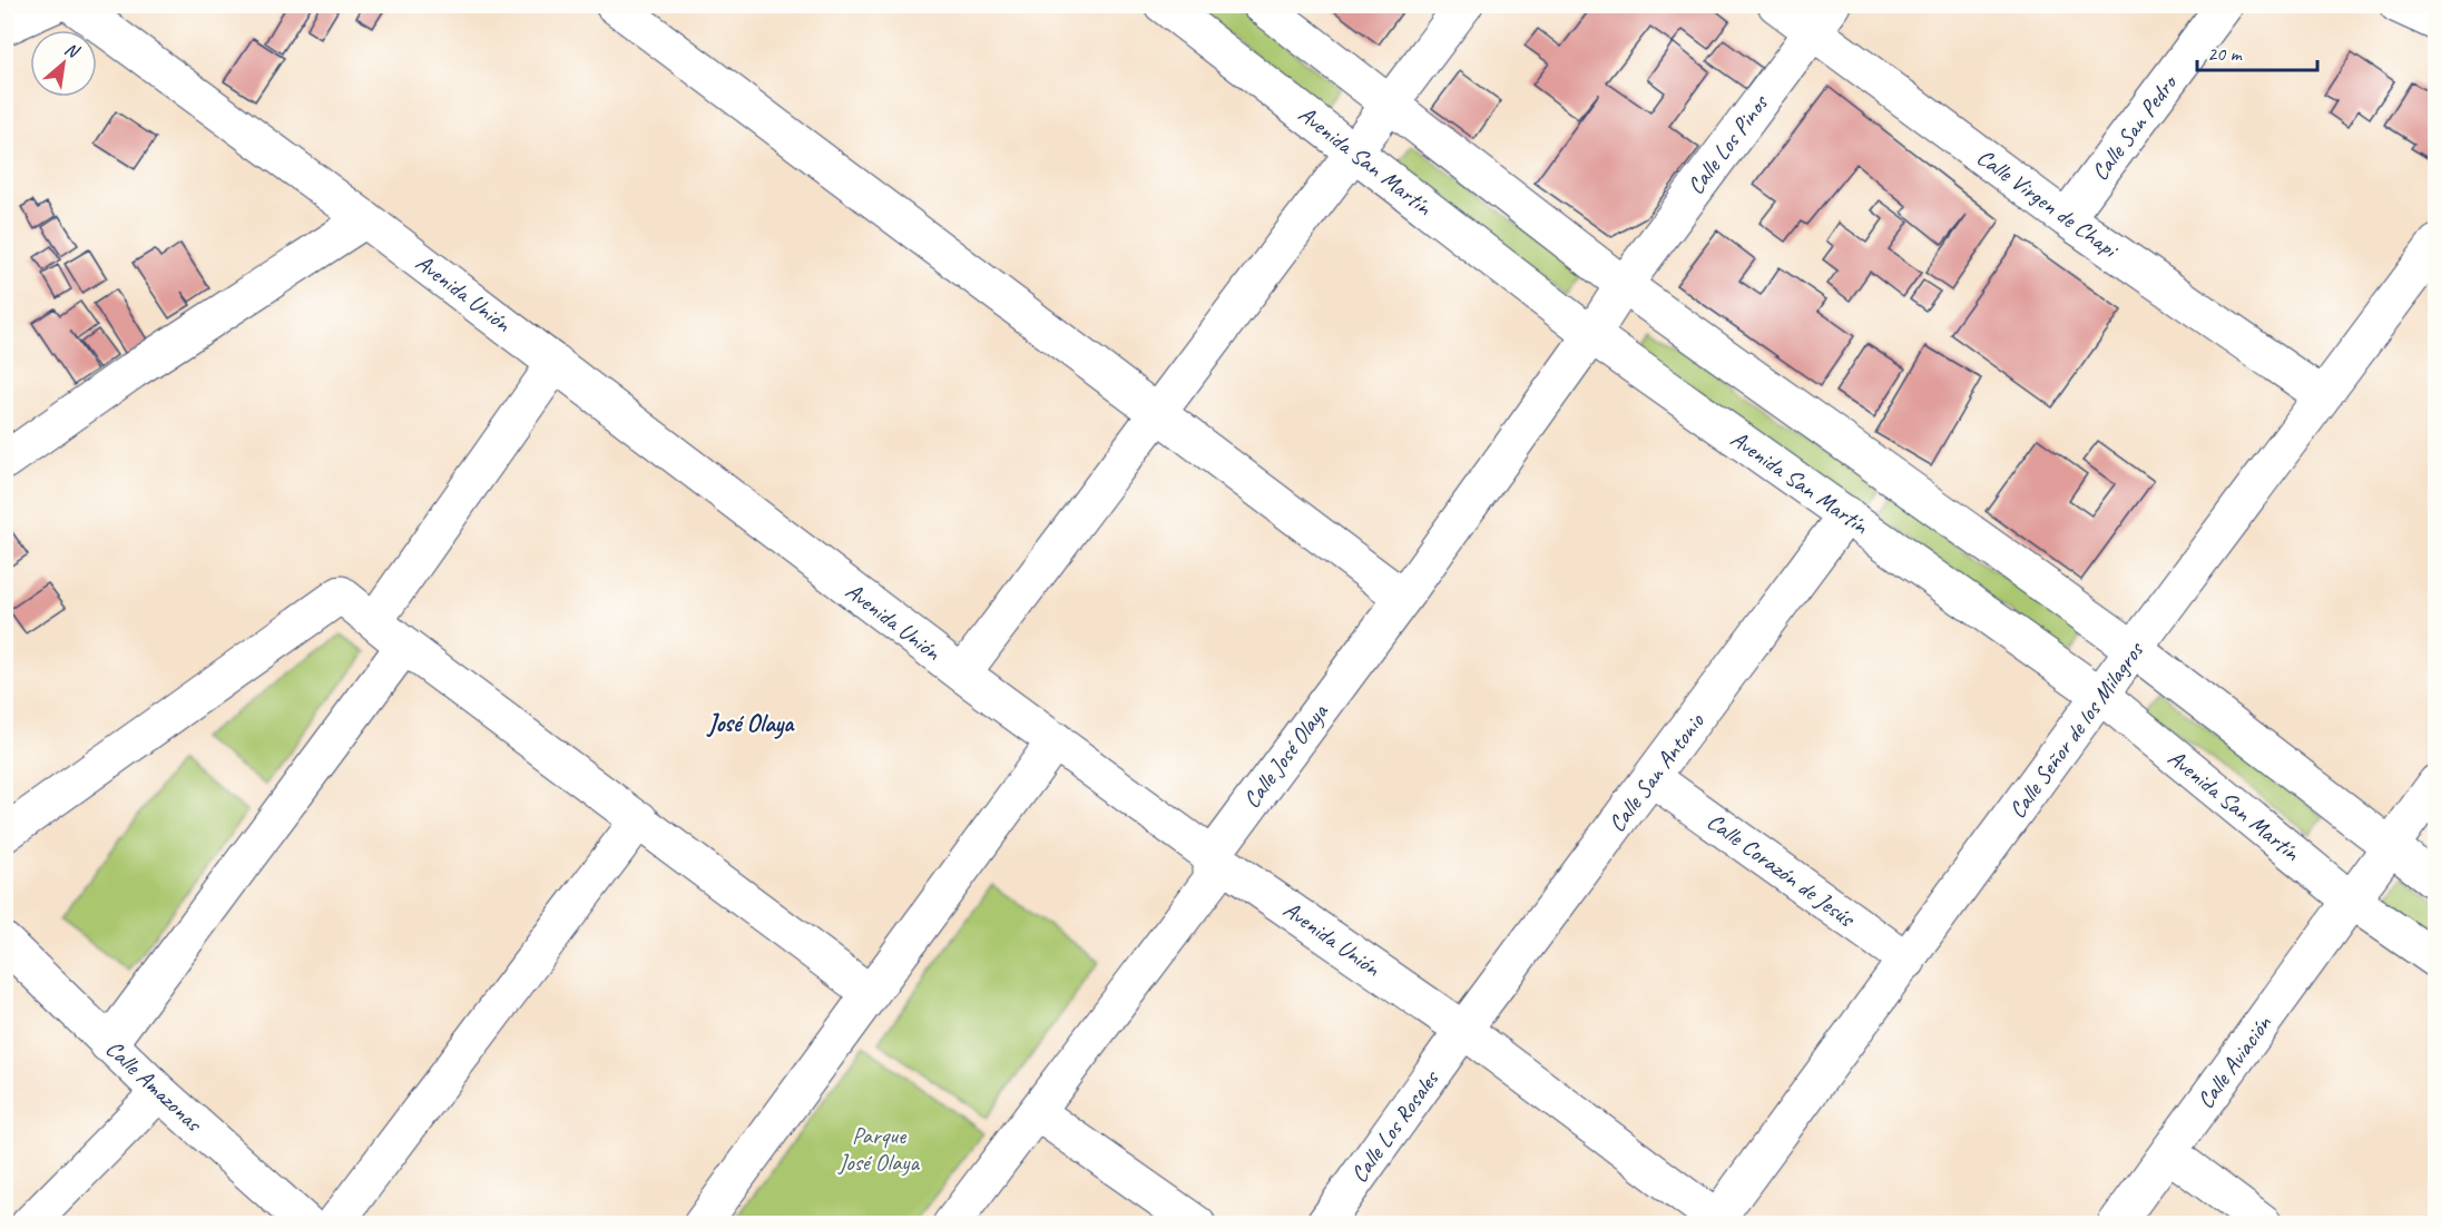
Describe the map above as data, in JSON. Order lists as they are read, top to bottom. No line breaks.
{"streets":{"street":["Calle San Pedro","Calle Los Pinos","Avenida San Martín","Calle Virgen de Chapi","Avenida Unión","Calle Señor de los Milagros","Calle José Olaya","Calle San Antonio","Calle Corazón de Jesús","Calle Aviación","Calle Amazonas","Calle Los Rosales"]},"crossings":[["Calle San Pedro","Calle Virgen de Chapi"],["Calle Los Pinos","Calle Virgen de Chapi"],["Calle Los Pinos","Calle José Olaya"],["Avenida San Martín","Calle Señor de los Milagros"],["Avenida San Martín","Calle José Olaya"],["Avenida San Martín","Calle San Antonio"],["Avenida San Martín","Calle Aviación"],["Calle Virgen de Chapi","Calle Señor de los Milagros"],["Avenida Unión","Calle Señor de los Milagros"],["Avenida Unión","Calle José Olaya"],["Avenida Unión","Calle San Antonio"],["Avenida Unión","Calle Los Rosales"],["Calle Señor de los Milagros","Calle Corazón de Jesús"],["Calle San Antonio","Calle Corazón de Jesús"],["Calle San Antonio","Calle Los Rosales"]],"districts":["José Olaya"],"parks":["Parque José Olaya"],"scale_bar":"20 m","north":"top right"}
